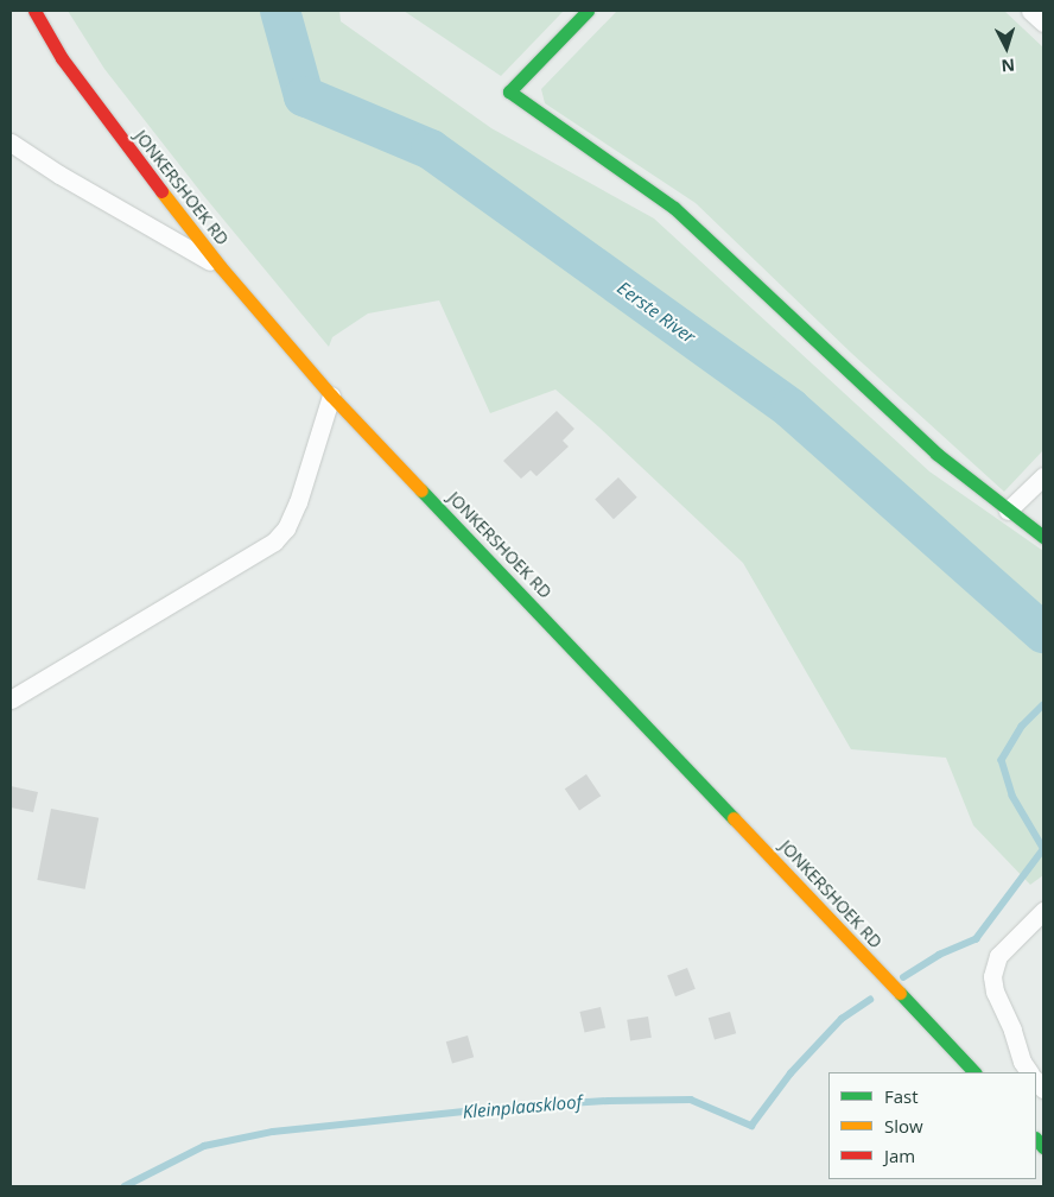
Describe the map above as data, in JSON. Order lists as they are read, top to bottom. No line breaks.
{"streets":{"street":["JONKERSHOEK RD"]},"water":["Eerste River","Kleinplaaskloof"],"legend":["Fast","Slow","Jam"],"north":"bottom"}
